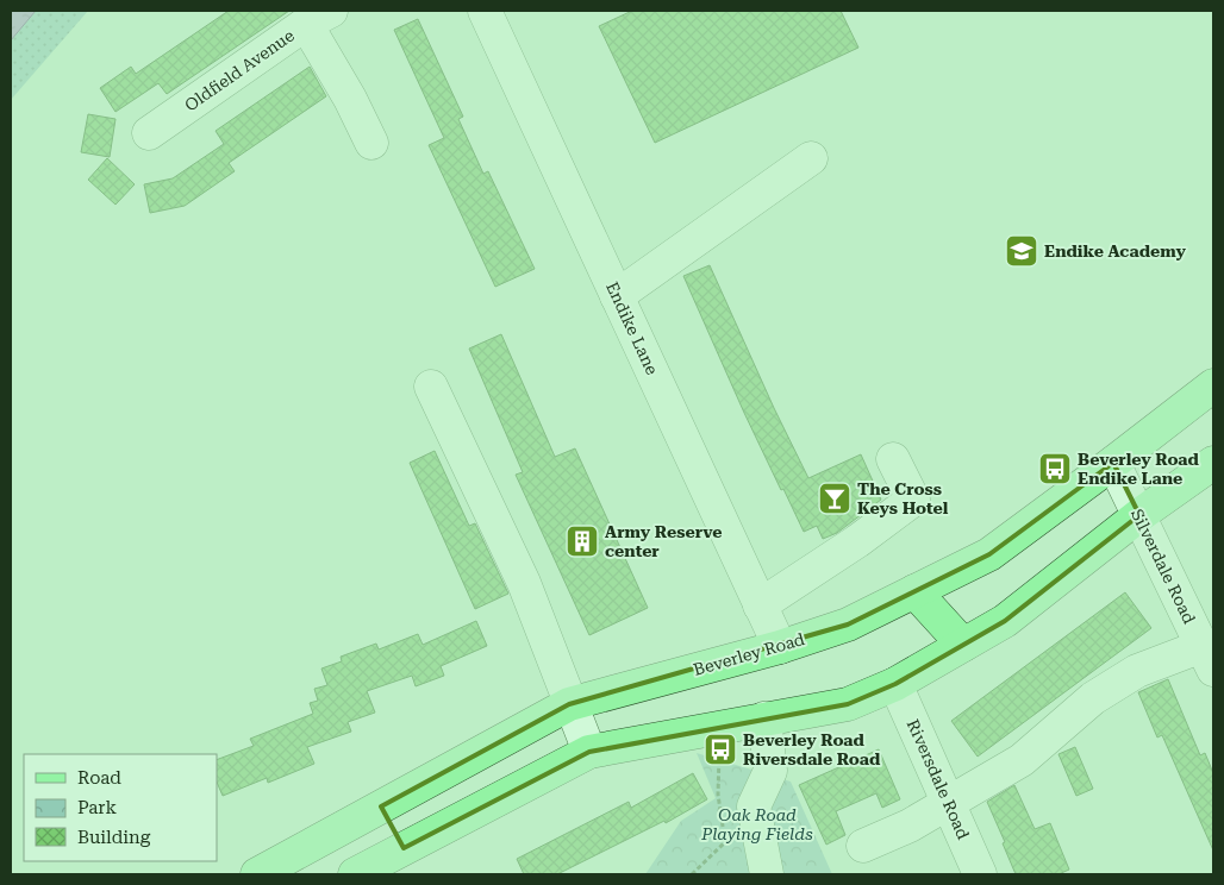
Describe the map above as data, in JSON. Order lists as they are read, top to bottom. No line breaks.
{"streets":{"main road":["Beverley Road"],"street":["Oldfield Avenue","Endike Lane","Silverdale Road","Riversdale Road"]},"crossings":[["Endike Lane","Beverley Road"],["Silverdale Road","Beverley Road"]],"parks":["Oak Road Playing Fields"],"places":{"school or university":["Endike Academy"],"bus stop":["Beverley Road Endike Lane","Beverley Road Riversdale Road"],"bar":["The Cross Keys Hotel"],"building":["Army Reserve center"]},"legend":["Road","Park","Building"]}
